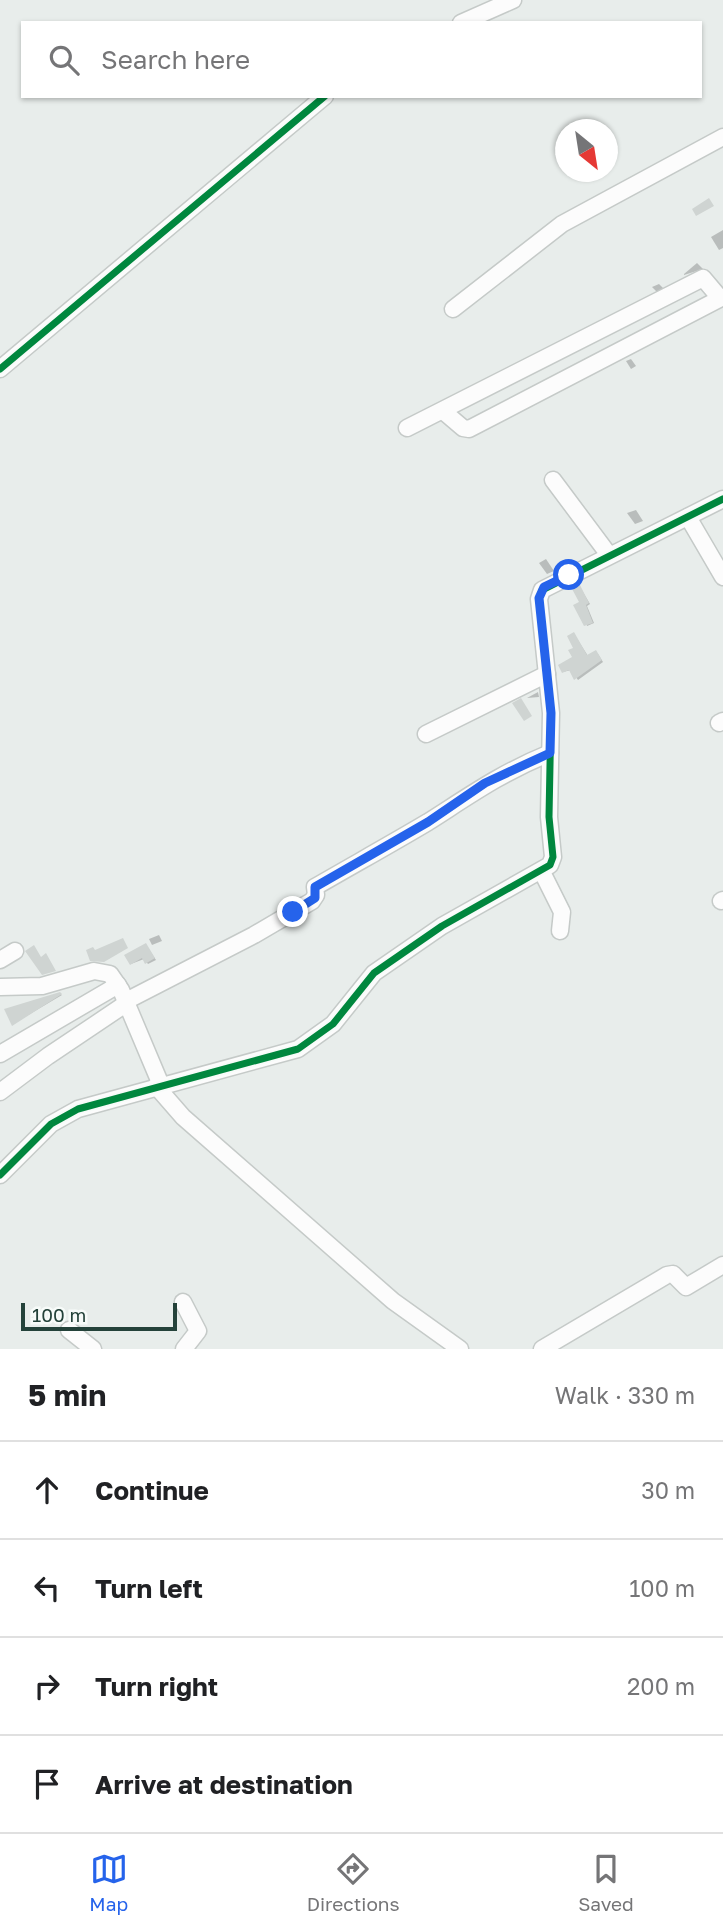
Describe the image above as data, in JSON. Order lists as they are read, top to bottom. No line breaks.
{"scale_bar":"100 m","north":"bottom right","page":{"search":"Search here","scale":"100 m","heading":["5 min","Walk · 330 m"],"list":[["Continue","30 m"],["Turn left","100 m"],["Turn right","200 m"],"Arrive at destination"],"nav":["Map","Directions","Saved"]}}
